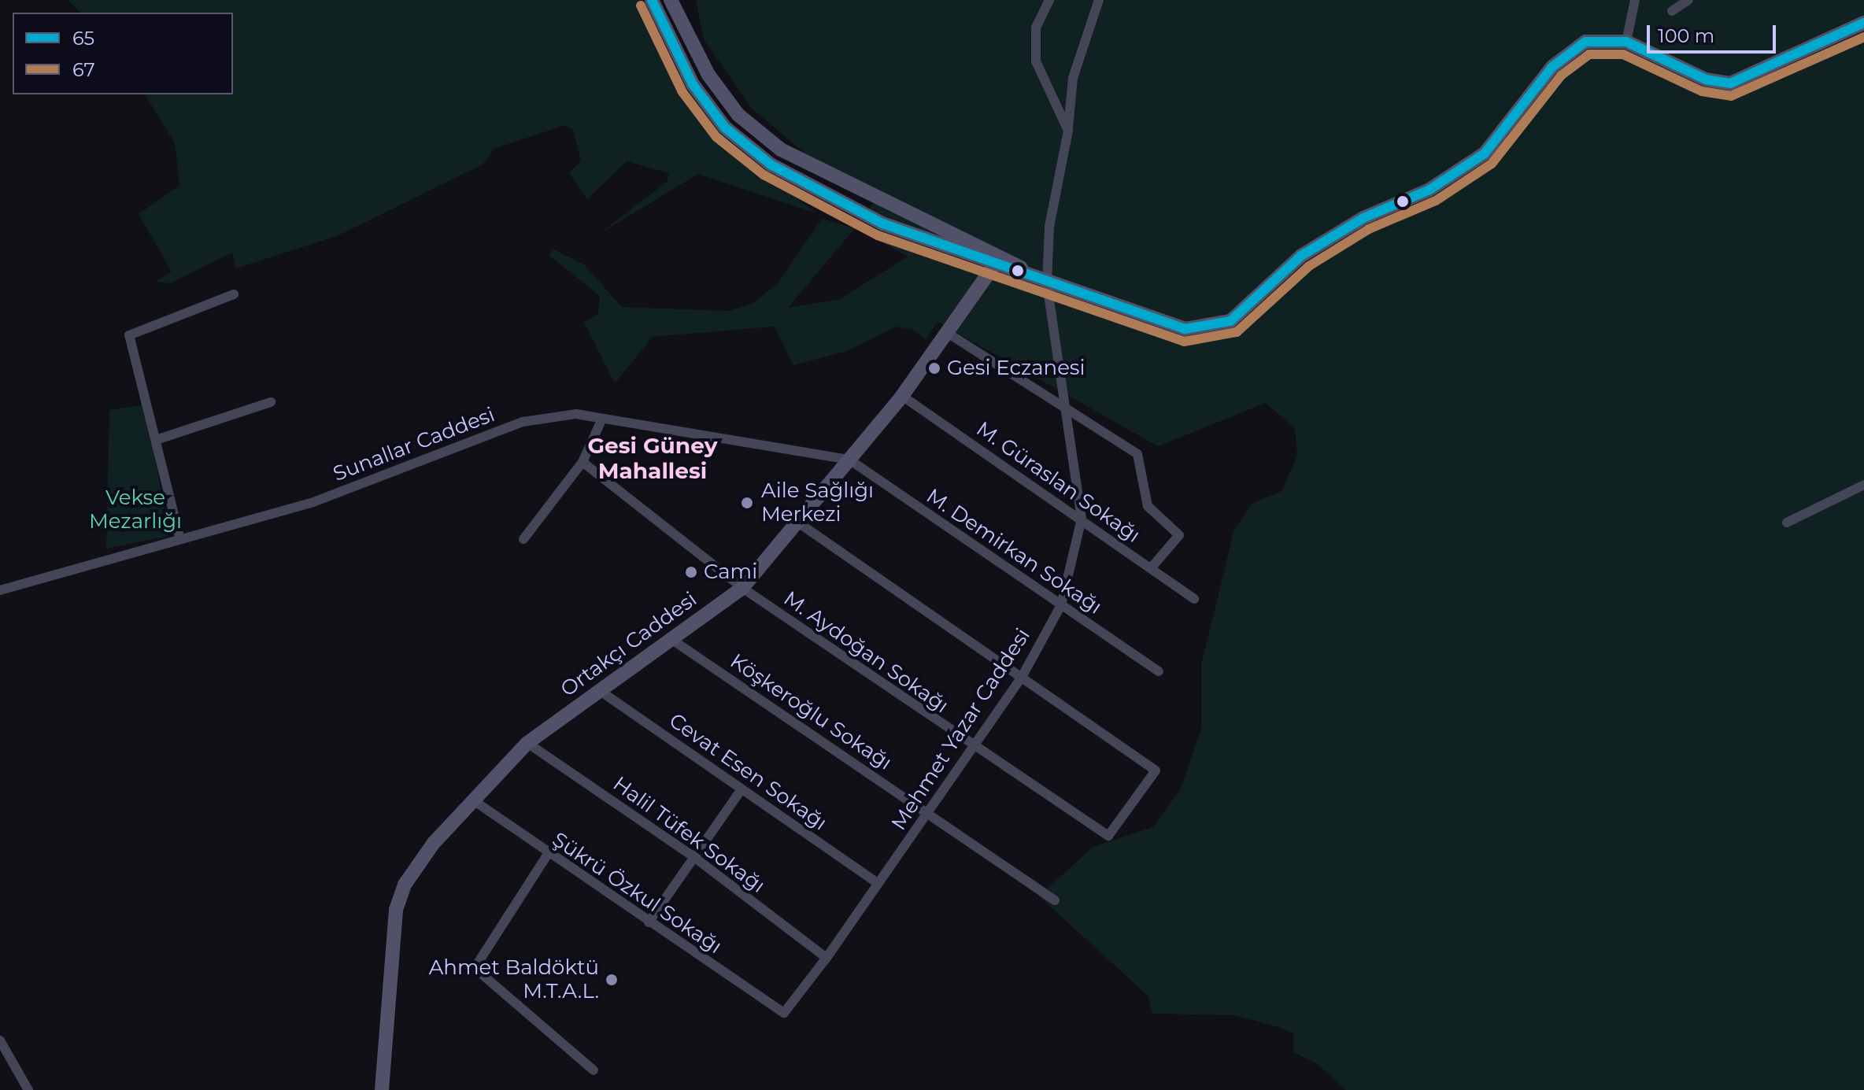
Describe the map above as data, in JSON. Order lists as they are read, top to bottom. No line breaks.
{"streets":{"street":["Sunallar Caddesi","M. Güraslan Sokağı","M. Demirkan Sokağı","Ortakçı Caddesi","M. Aydoğan Sokağı","Köşkeroğlu Sokağı","Mehmet Yazar Caddesi","Cevat Esen Sokağı","Halil Tüfek Sokağı","Şükrü Özkul Sokağı"]},"crossings":[["Sunallar Caddesi","M. Demirkan Sokağı"],["Sunallar Caddesi","Ortakçı Caddesi"],["M. Güraslan Sokağı","Ortakçı Caddesi"],["M. Güraslan Sokağı","Mehmet Yazar Caddesi"],["M. Demirkan Sokağı","Ortakçı Caddesi"],["M. Demirkan Sokağı","Mehmet Yazar Caddesi"],["Ortakçı Caddesi","M. Aydoğan Sokağı"],["Ortakçı Caddesi","Köşkeroğlu Sokağı"],["Ortakçı Caddesi","Cevat Esen Sokağı"],["Ortakçı Caddesi","Halil Tüfek Sokağı"],["Ortakçı Caddesi","Şükrü Özkul Sokağı"],["M. Aydoğan Sokağı","Mehmet Yazar Caddesi"],["Köşkeroğlu Sokağı","Mehmet Yazar Caddesi"],["Mehmet Yazar Caddesi","Cevat Esen Sokağı"],["Mehmet Yazar Caddesi","Halil Tüfek Sokağı"],["Mehmet Yazar Caddesi","Şükrü Özkul Sokağı"]],"districts":["Gesi Güney Mahallesi"],"parks":["Vekse Mezarlığı"],"places":["Gesi Eczanesi","Aile Sağlığı Merkezi","Cami","Ahmet Baldöktü M.T.A.L."],"lines":["transit line 65","transit line 67"],"legend":["65","67"],"scale_bar":"100 m"}
